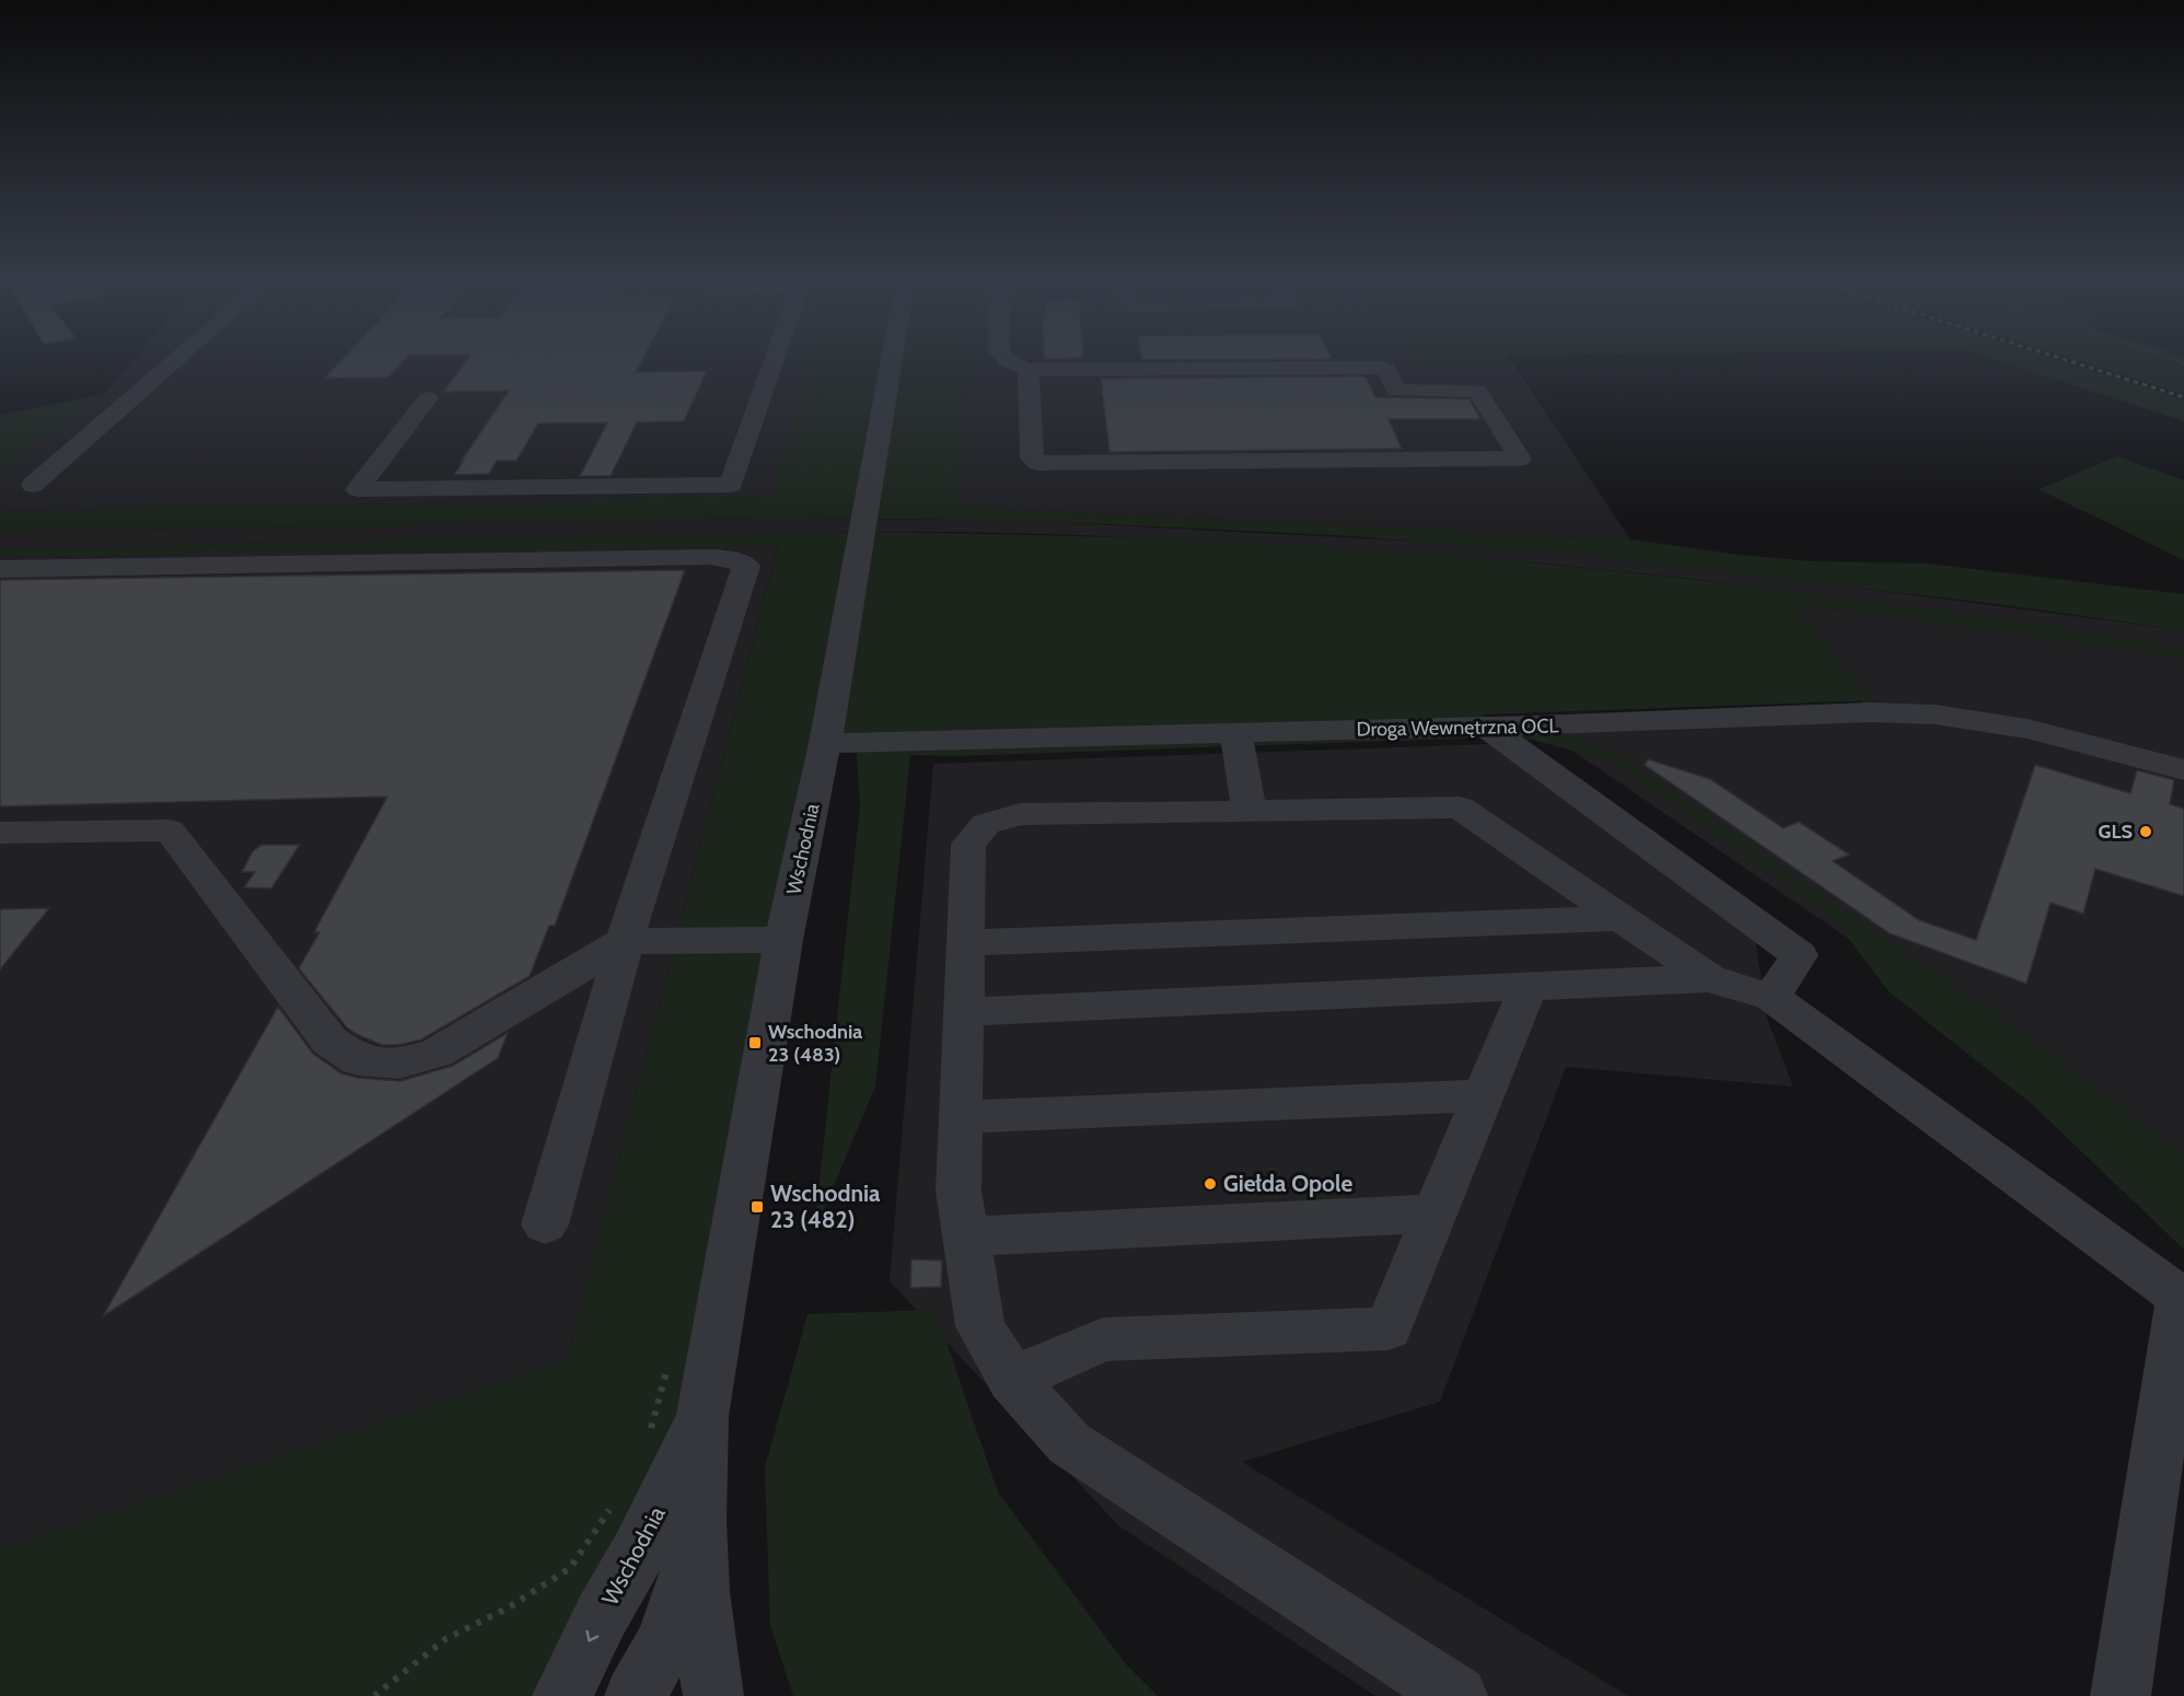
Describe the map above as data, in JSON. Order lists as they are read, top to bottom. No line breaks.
{"streets":{"street":["Droga Wewnętrzna OCL","Wschodnia"]},"crossings":[["Droga Wewnętrzna OCL","Wschodnia"]],"places":{"other":["GLS","Giełda Opole"],"transit":["Wschodnia 23 (483)","Wschodnia 23 (482)"]}}
